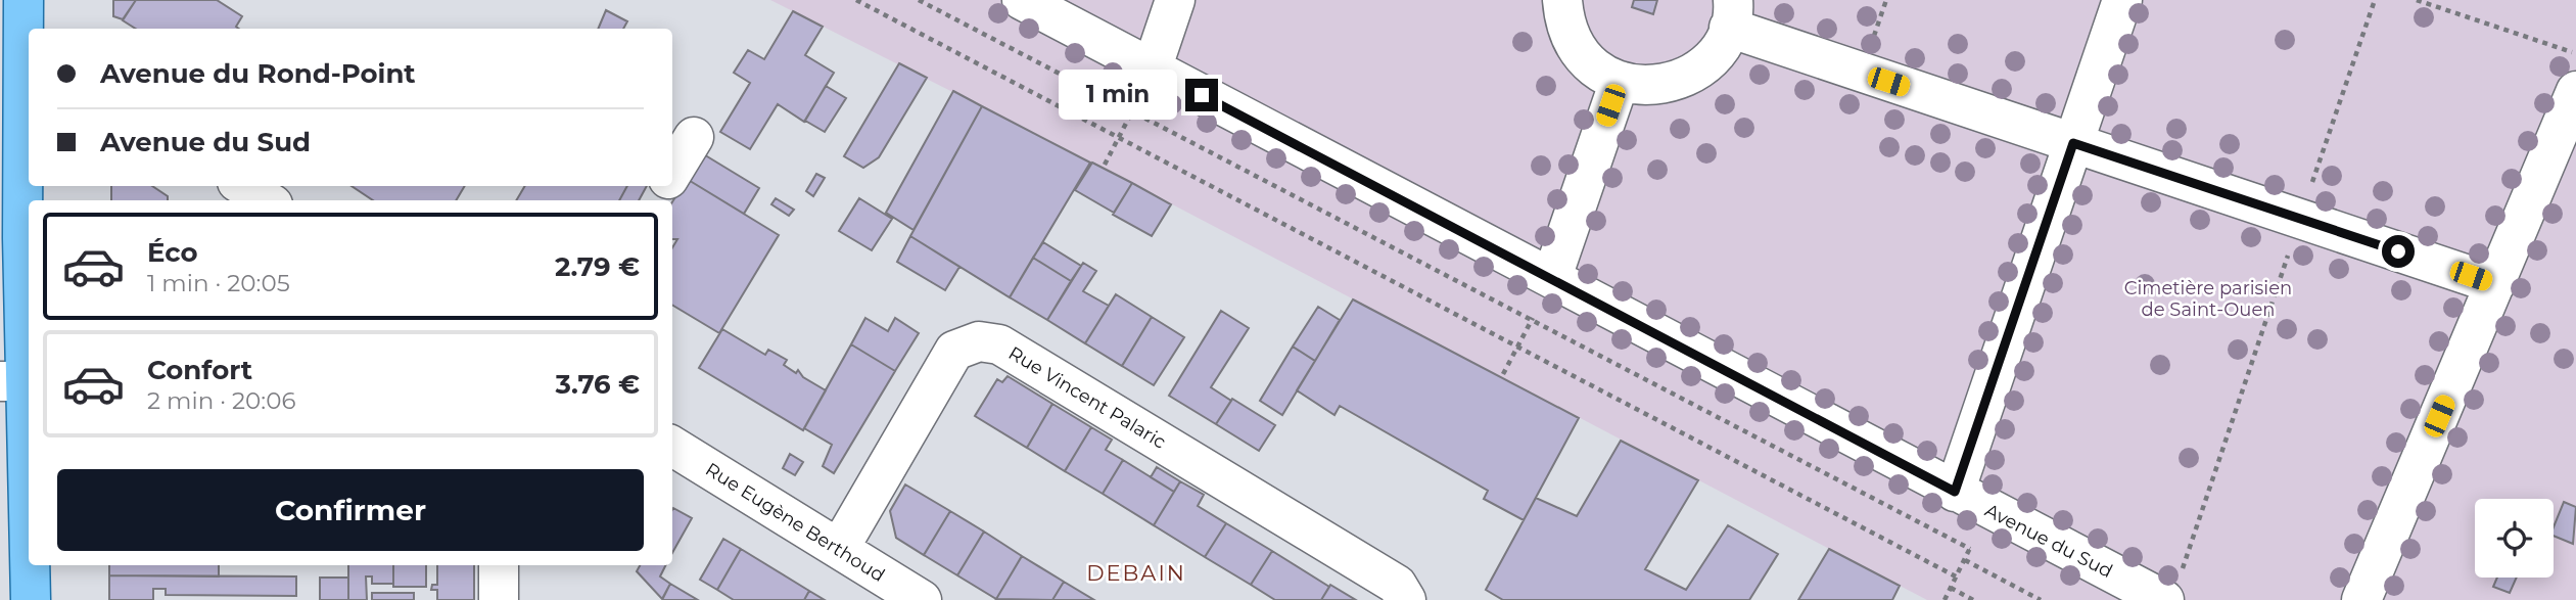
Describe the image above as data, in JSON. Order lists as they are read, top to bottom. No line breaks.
{"streets":{"street":["Rue Vincent Palaric","Rue Eugène Berthoud","Avenue du Sud"]},"crossings":[["Rue Vincent Palaric","Rue Eugène Berthoud"]],"districts":["DEBAIN"],"parks":["Cimetière parisien de Saint-Ouen"],"page":{"banner":["Avenue du Rond-Point","Avenue du Sud"],"bubble":"1 min","list":[{"name":"Éco","note":"1 min · 20:05","value":"2.79 €"},{"name":"Confort","note":"2 min · 20:06","value":"3.76 €"}],"buttons":"Confirmer"}}
